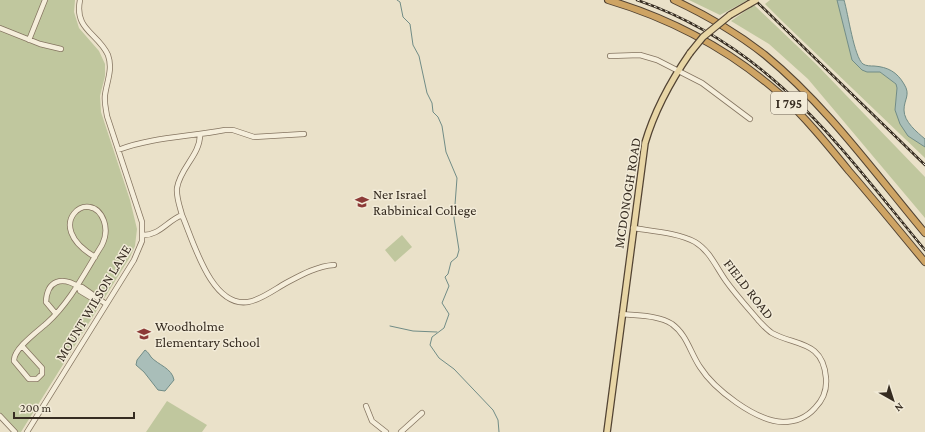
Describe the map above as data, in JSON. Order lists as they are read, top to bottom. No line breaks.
{"streets":{"highway":["I 795"],"main road":["MCDONOGH ROAD"],"street":["FIELD ROAD","MOUNT WILSON LANE"]},"crossings":[["MCDONOGH ROAD","FIELD ROAD"]],"places":{"school or university":["Ner Israel Rabbinical College","Woodholme Elementary School"]},"scale_bar":"200 m","north":"bottom right"}
